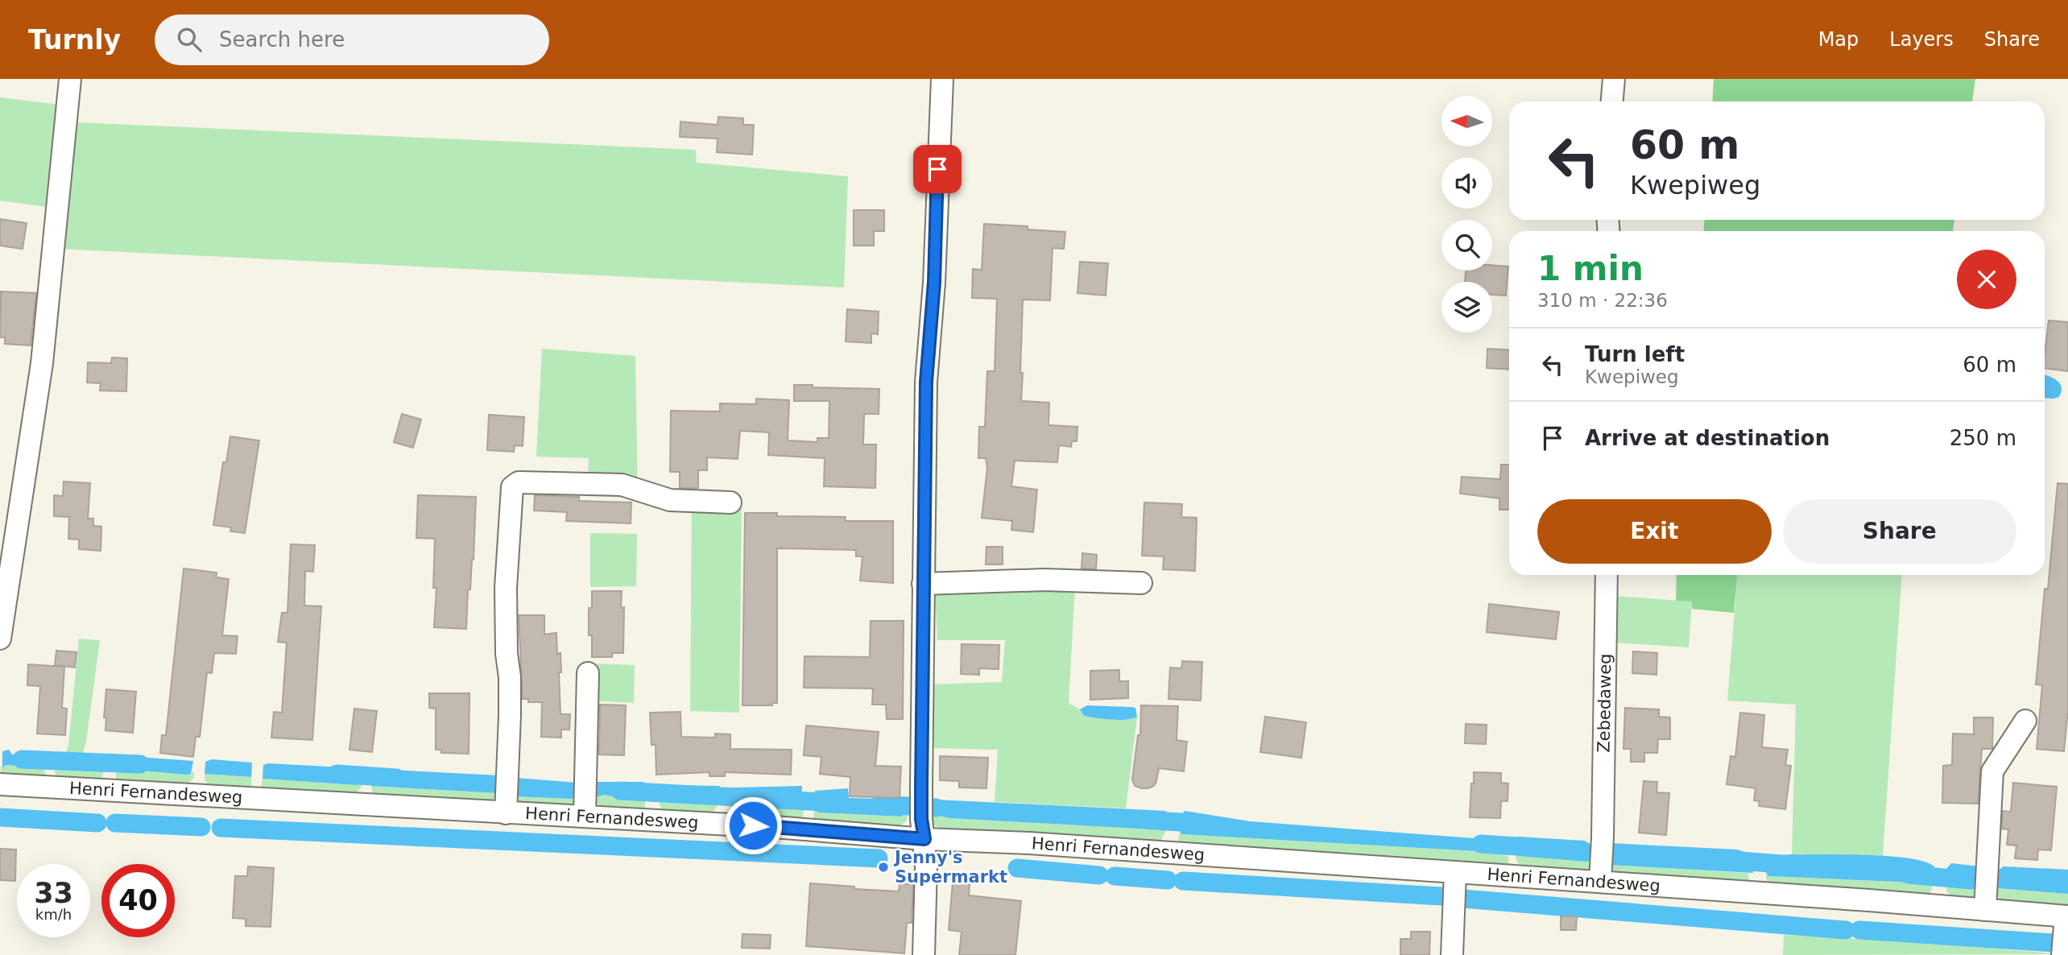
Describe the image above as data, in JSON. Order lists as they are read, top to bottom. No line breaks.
{"streets":{"street":["Zebedaweg","Henri Fernandesweg"]},"crossings":[["Zebedaweg","Henri Fernandesweg"]],"places":["Jenny's Supermarkt"],"north":"left","page":{"header":"Turnly","search":"Search here","nav":["Map","Layers","Share"],"turn":["60 m","Kwepiweg"],"heading":["1 min","310 m · 22:36"],"list":[{"name":"Turn left","note":"Kwepiweg","value":"60 m"},{"name":"Arrive at destination","value":"250 m"}],"buttons":["Exit","Share"],"speed":"33 km/h","limit":"40"}}
